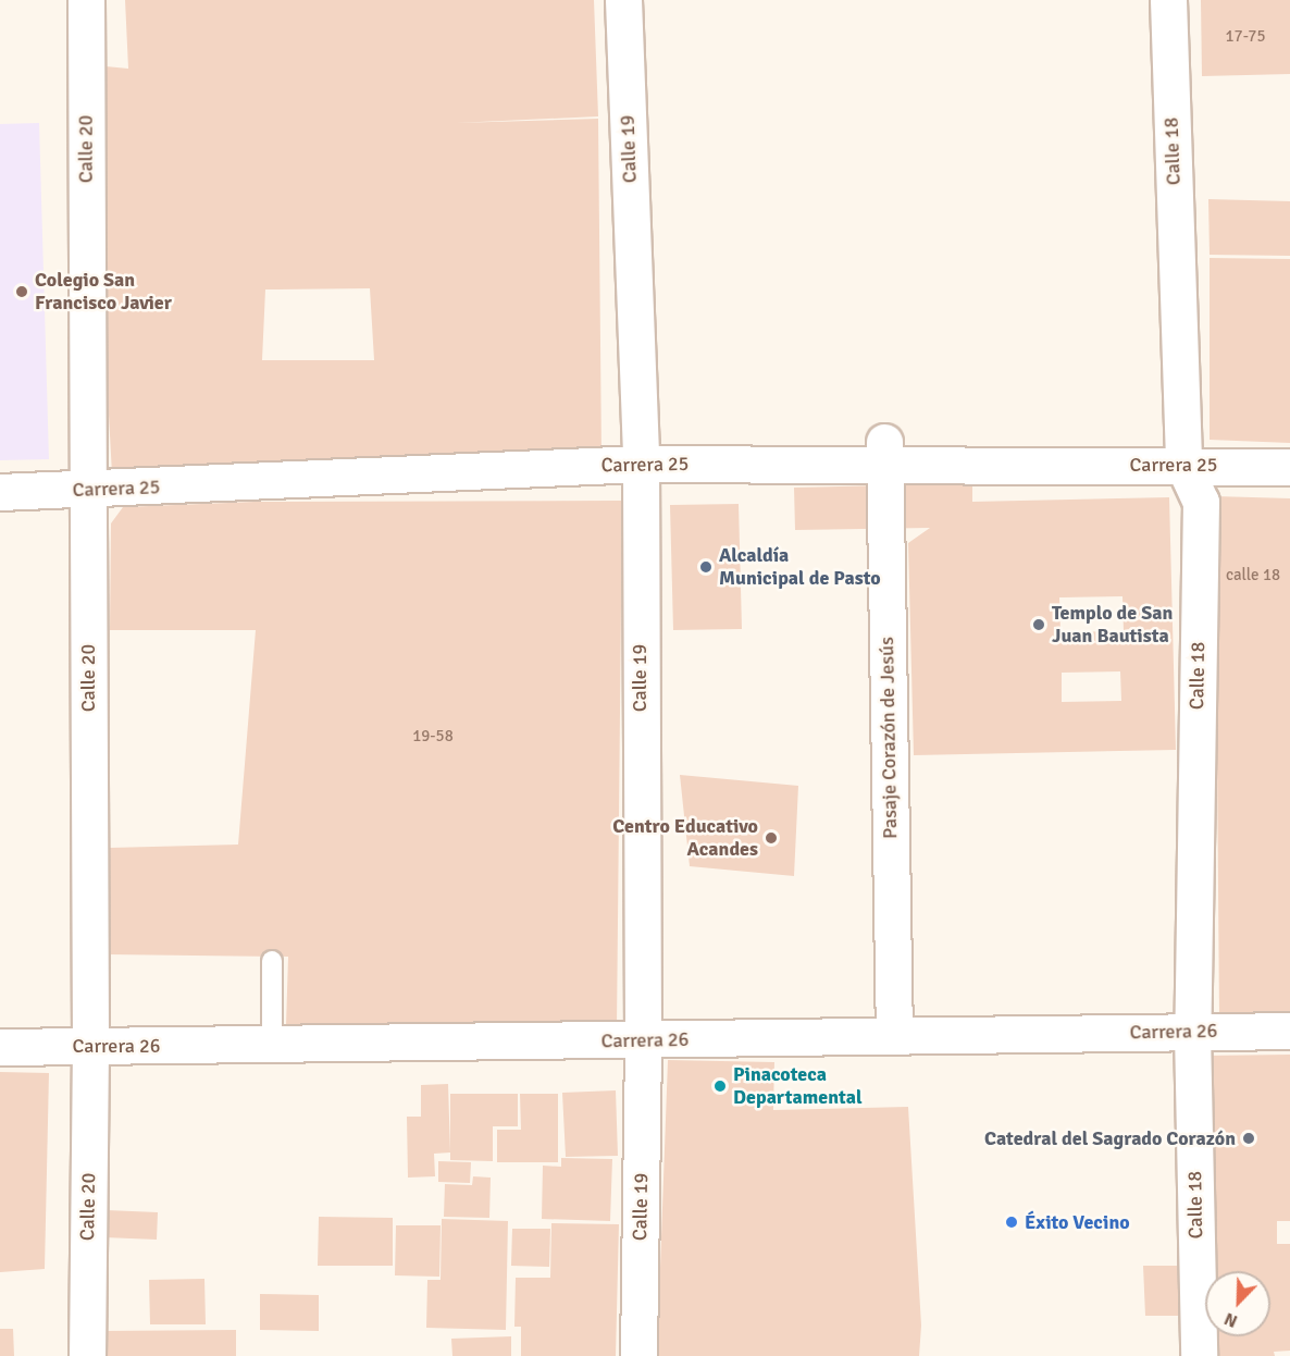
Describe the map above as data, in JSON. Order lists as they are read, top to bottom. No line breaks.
{"streets":{"street":["Calle 20","Calle 19","Calle 18","Carrera 25","Pasaje Corazón de Jesús","Carrera 26"]},"crossings":[["Calle 20","Carrera 25"],["Calle 20","Carrera 26"],["Calle 19","Carrera 25"],["Calle 19","Carrera 26"],["Calle 18","Carrera 25"],["Calle 18","Carrera 26"],["Carrera 25","Pasaje Corazón de Jesús"],["Pasaje Corazón de Jesús","Carrera 26"]],"places":["Colegio San Francisco Javier","Alcaldía Municipal de Pasto","Templo de San Juan Bautista","Centro Educativo Acandes","Pinacoteca Departamental","Catedral del Sagrado Corazón","Éxito Vecino"],"house_numbers":["17-75","calle 18","19-58"],"north":"bottom left"}
